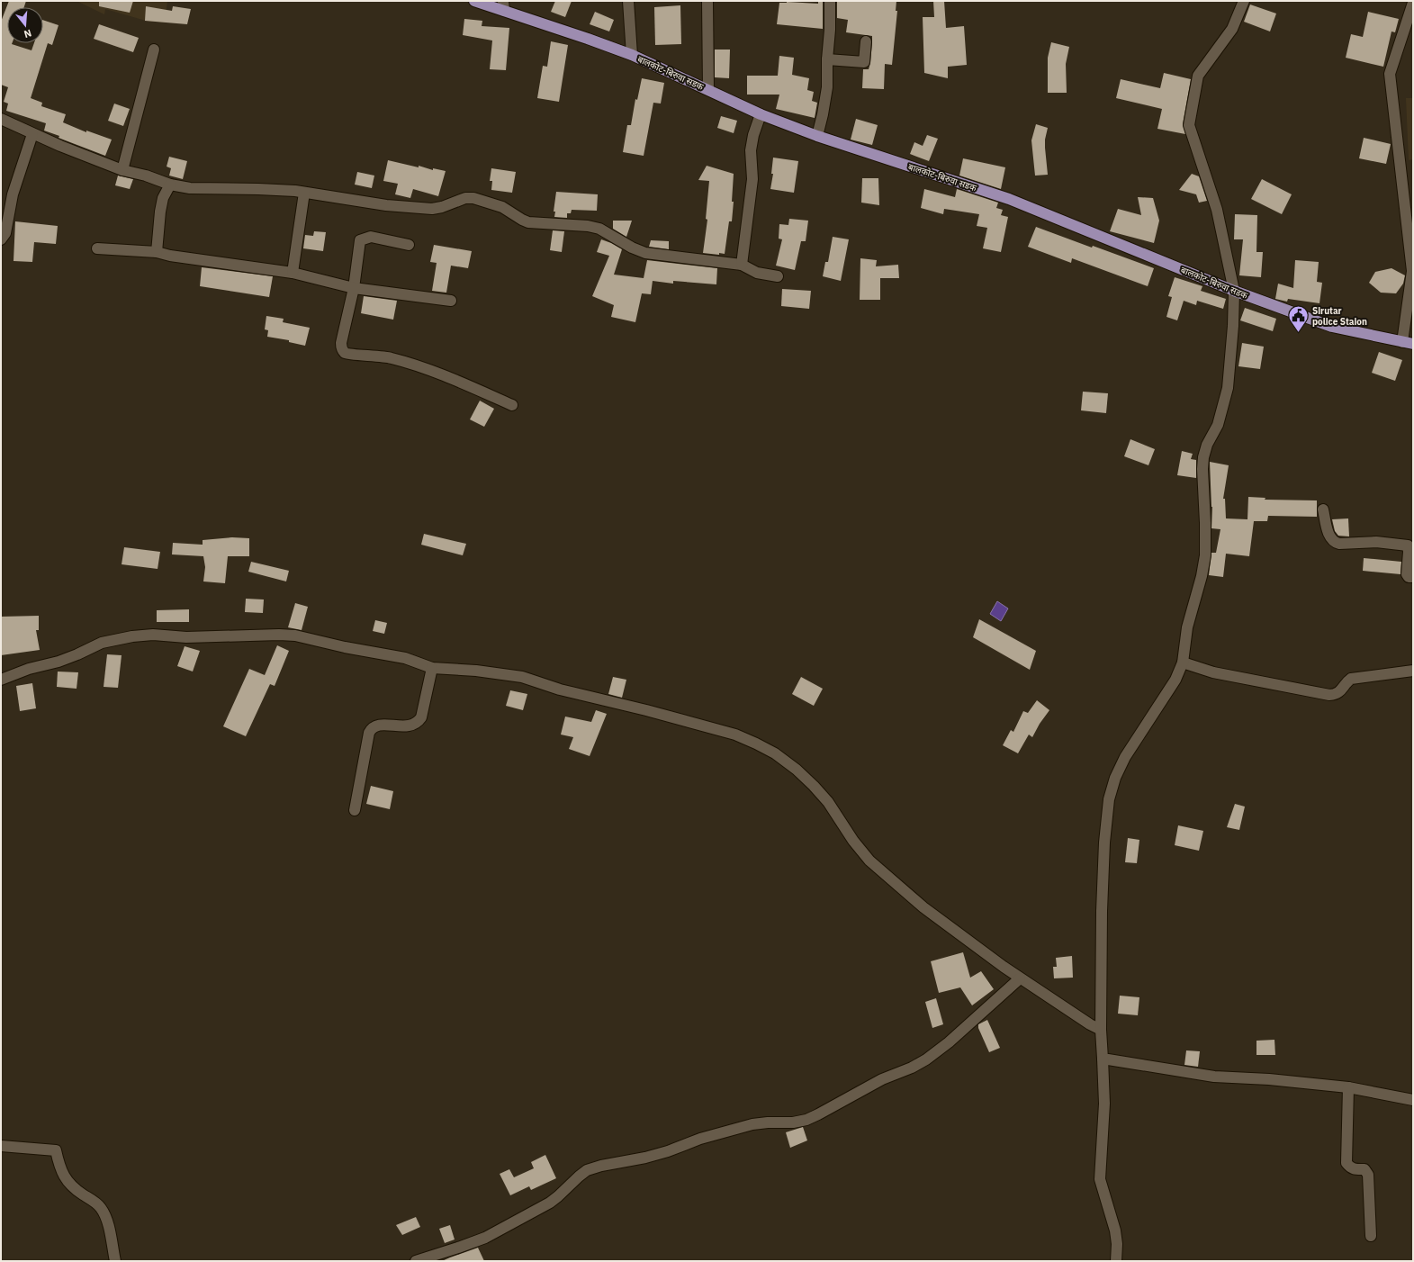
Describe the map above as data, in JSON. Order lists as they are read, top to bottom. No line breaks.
{"streets":{"main road":["बालकोट-बिरुवा सडक"]},"places":{"public building":["Sirutar police Staion"]},"north":"bottom"}
